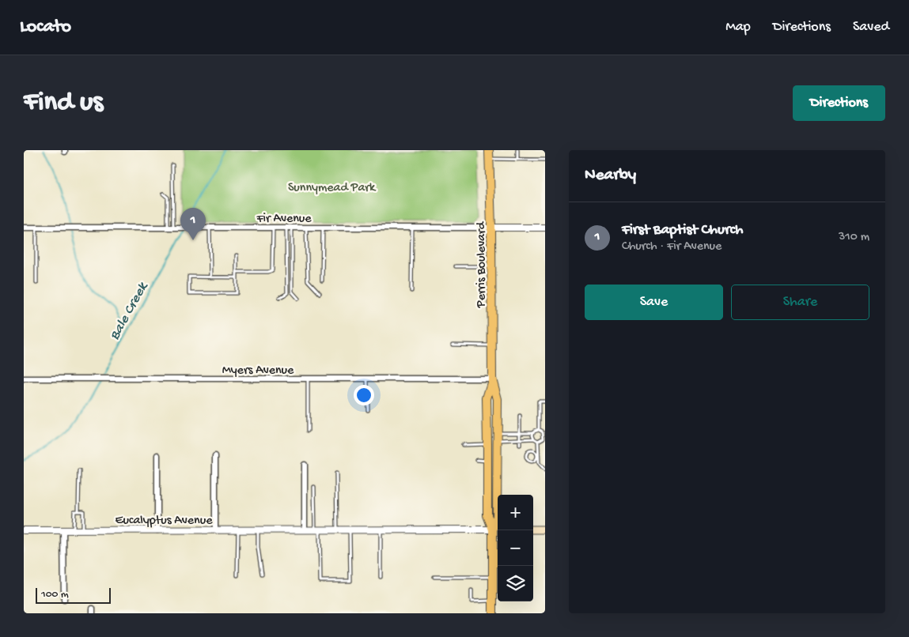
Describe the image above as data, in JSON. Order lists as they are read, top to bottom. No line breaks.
{"streets":{"main road":["Perris Boulevard"],"street":["Fir Avenue","Myers Avenue","Eucalyptus Avenue"]},"crossings":[["Fir Avenue","Perris Boulevard"],["Perris Boulevard","Myers Avenue"],["Perris Boulevard","Eucalyptus Avenue"]],"water":["Bale Creek"],"parks":["Sunnymead Park"],"scale_bar":"100 m","page":{"header":"Locato","nav":["Map","Directions","Saved"],"buttons":["Directions",["Save","Share"]],"title":"Find us","heading":"Nearby","list":[{"mark":"1","name":"First Baptist Church","note":"Church · Fir Avenue","value":"310 m"}],"pins":"1","map_buttons":["+","−"],"scale":"100 m"}}
